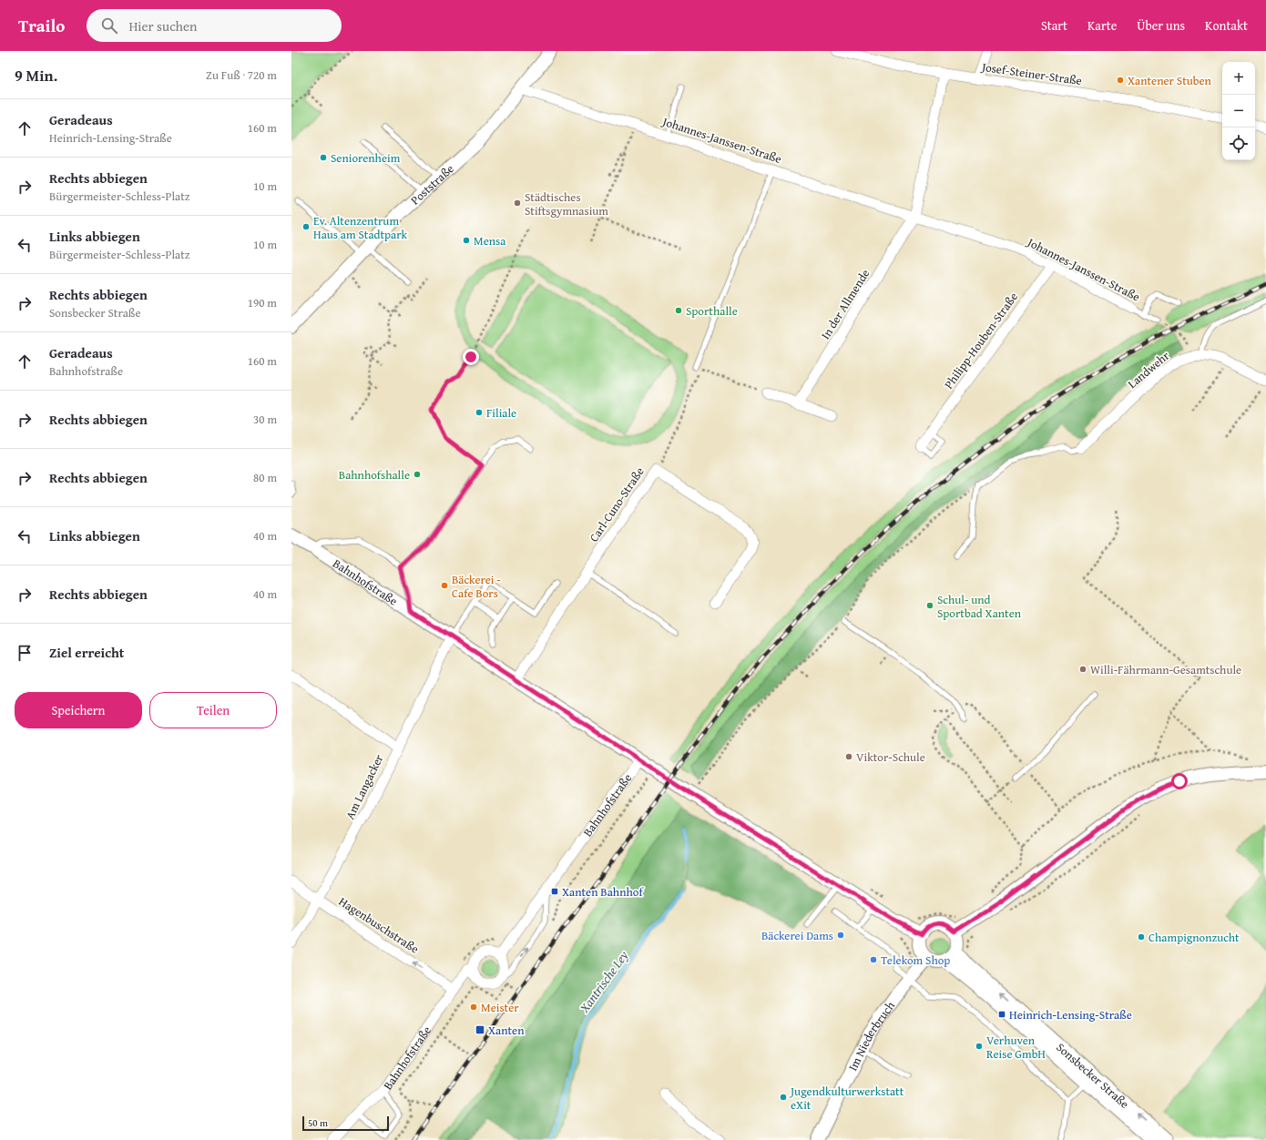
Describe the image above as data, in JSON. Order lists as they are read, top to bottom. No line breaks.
{"streets":{"street":["Josef-Steiner-Straße","Johannes-Janssen-Straße","Poststraße","In der Allmende","Philipp-Houben-Straße","Landwehr","Carl-Cuno-Straße","Bahnhofstraße","Am Langacker","Hagenbuschstraße","Im Niederbruch","Sonsbecker Straße"]},"crossings":[["Johannes-Janssen-Straße","Poststraße"],["Johannes-Janssen-Straße","In der Allmende"],["Johannes-Janssen-Straße","Philipp-Houben-Straße"],["Carl-Cuno-Straße","Bahnhofstraße"],["Bahnhofstraße","Am Langacker"],["Bahnhofstraße","Hagenbuschstraße"],["Am Langacker","Hagenbuschstraße"],["Im Niederbruch","Sonsbecker Straße"]],"one_way":["Hagenbuschstraße"],"water":["Xantrische Ley"],"places":{"other":["Xantener Stuben","Seniorenheim","Städtisches Stiftsgymnasium","Ev. Altenzentrum Haus am Stadtpark","Mensa","Sporthalle","Filiale","Bahnhofshalle","Bäckerei - Cafe Bors","Schul- und Sportbad Xanten","Willi-Fährmann-Gesamtschule","Viktor-Schule","Bäckerei Dams","Champignonzucht","Telekom Shop","Meister","Verhuven Reise GmbH","Jugendkulturwerkstatt eXit"],"transit":["Xanten Bahnhof","Heinrich-Lensing-Straße","Xanten"]},"scale_bar":"50 m","page":{"header":"Trailo","search":"Hier suchen","nav":["Start","Karte","Über uns","Kontakt"],"heading":["9 Min.","Zu Fuß · 720 m"],"map_buttons":["+","−"],"list":[["Geradeaus","Heinrich-Lensing-Straße","160 m"],["Rechts abbiegen","Bürgermeister-Schless-Platz","10 m"],["Links abbiegen","Bürgermeister-Schless-Platz","10 m"],["Rechts abbiegen","Sonsbecker Straße","190 m"],["Geradeaus","Bahnhofstraße","160 m"],["Rechts abbiegen","30 m"],["Rechts abbiegen","80 m"],["Links abbiegen","40 m"],["Rechts abbiegen","40 m"],"Ziel erreicht"],"buttons":["Speichern","Teilen"],"scale":"50 m"}}
